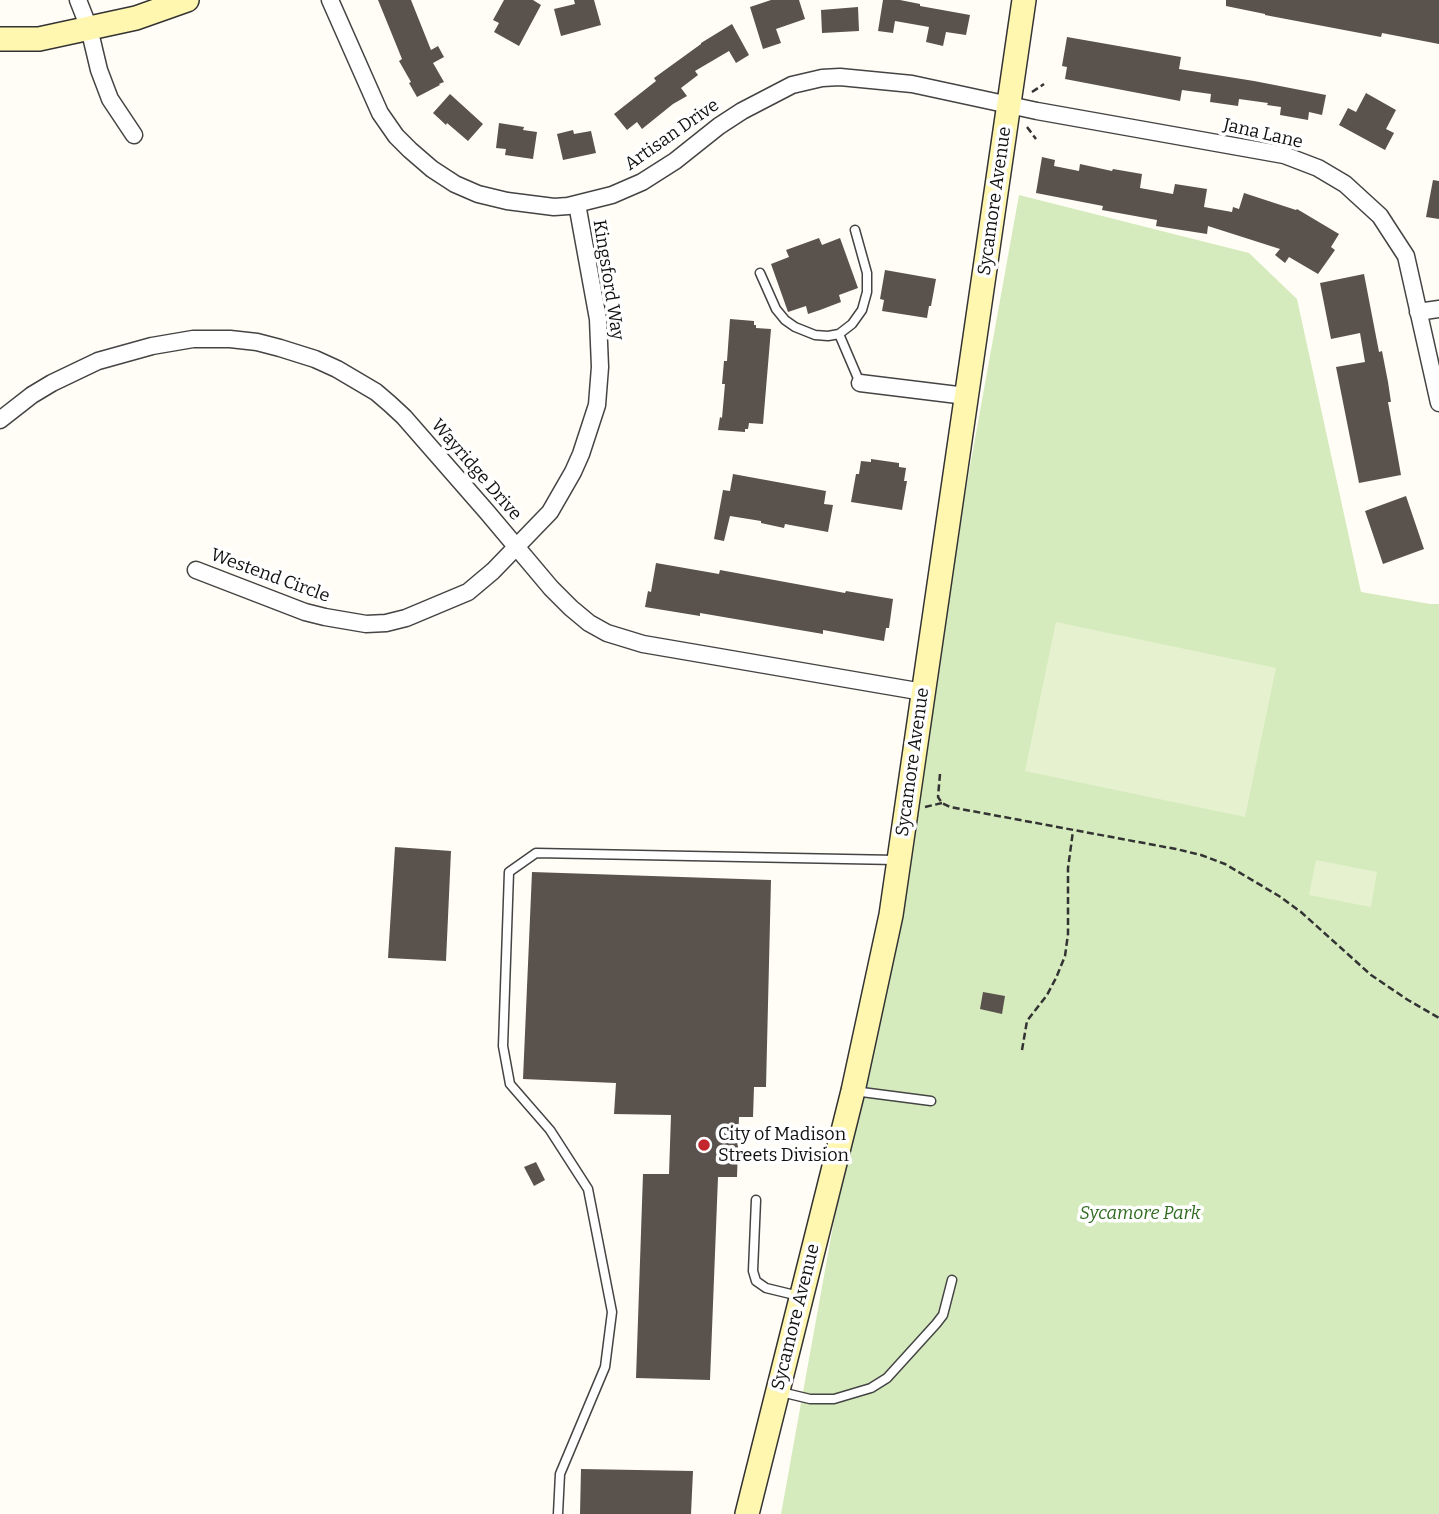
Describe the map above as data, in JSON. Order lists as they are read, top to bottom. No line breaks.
{"streets":{"street":["Jana Lane","Artisan Drive","Sycamore Avenue","Kingsford Way","Wayridge Drive","Westend Circle"]},"crossings":[["Jana Lane","Artisan Drive"],["Jana Lane","Sycamore Avenue"],["Artisan Drive","Sycamore Avenue"],["Artisan Drive","Kingsford Way"],["Sycamore Avenue","Wayridge Drive"],["Kingsford Way","Wayridge Drive"],["Kingsford Way","Westend Circle"],["Wayridge Drive","Westend Circle"]],"parks":["Sycamore Park"],"places":["City of Madison Streets Division"]}
